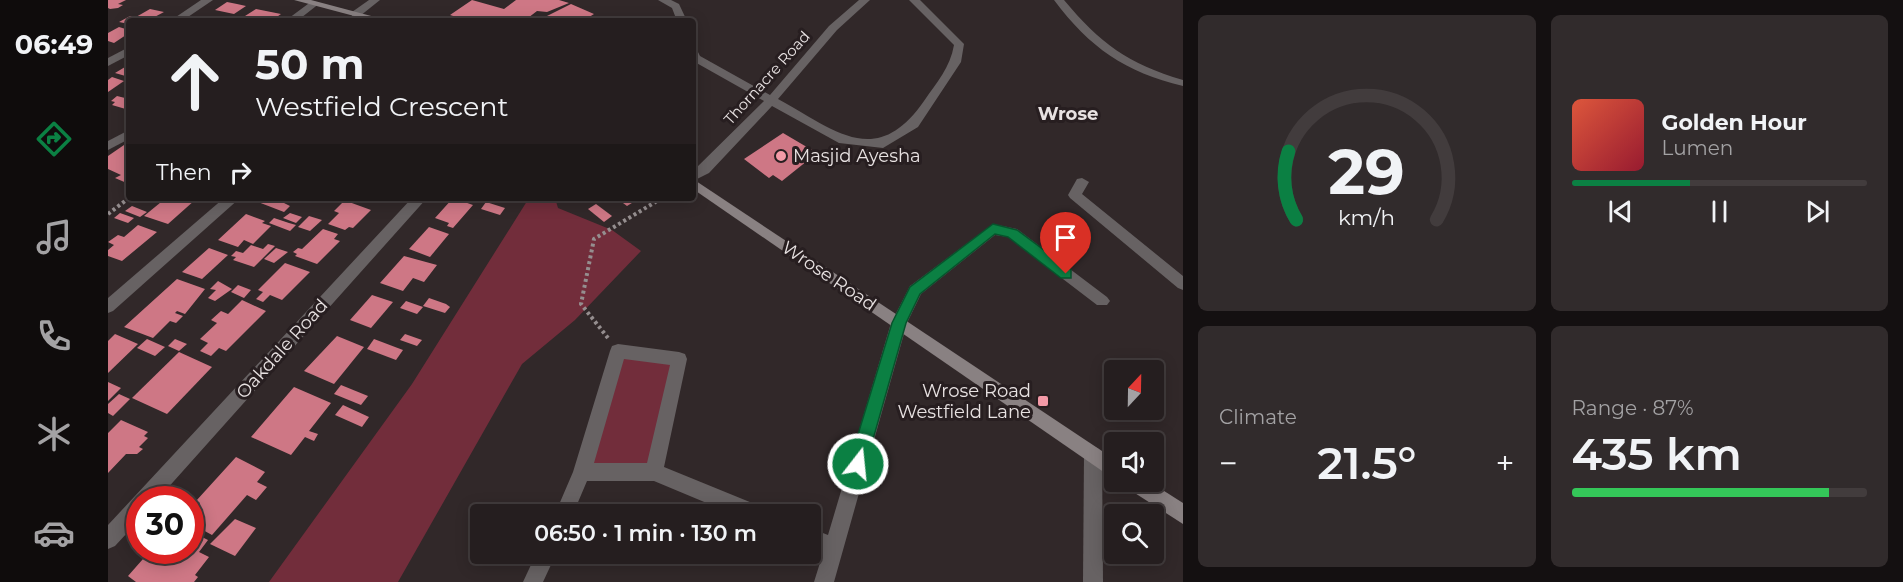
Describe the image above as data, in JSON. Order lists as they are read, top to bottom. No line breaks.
{"streets":{"street":["Thornacre Road","Wrose Road","Oakdale Road"]},"districts":["Wrose"],"places":{"other":["Masjid Ayesha"],"transit":["Wrose Road Westfield Lane"]},"north":"top","page":{"tabs":"06:49","turn":["50 m","Westfield Crescent"],"song":["Golden Hour","Lumen"],"then":"Then","tile":["Climate",["Range · 87%","435 km"]],"heat":["−","21.5°","+"],"limit":"30","trip":"06:50 · 1 min · 130 m","gauge":["29","km/h"]}}
